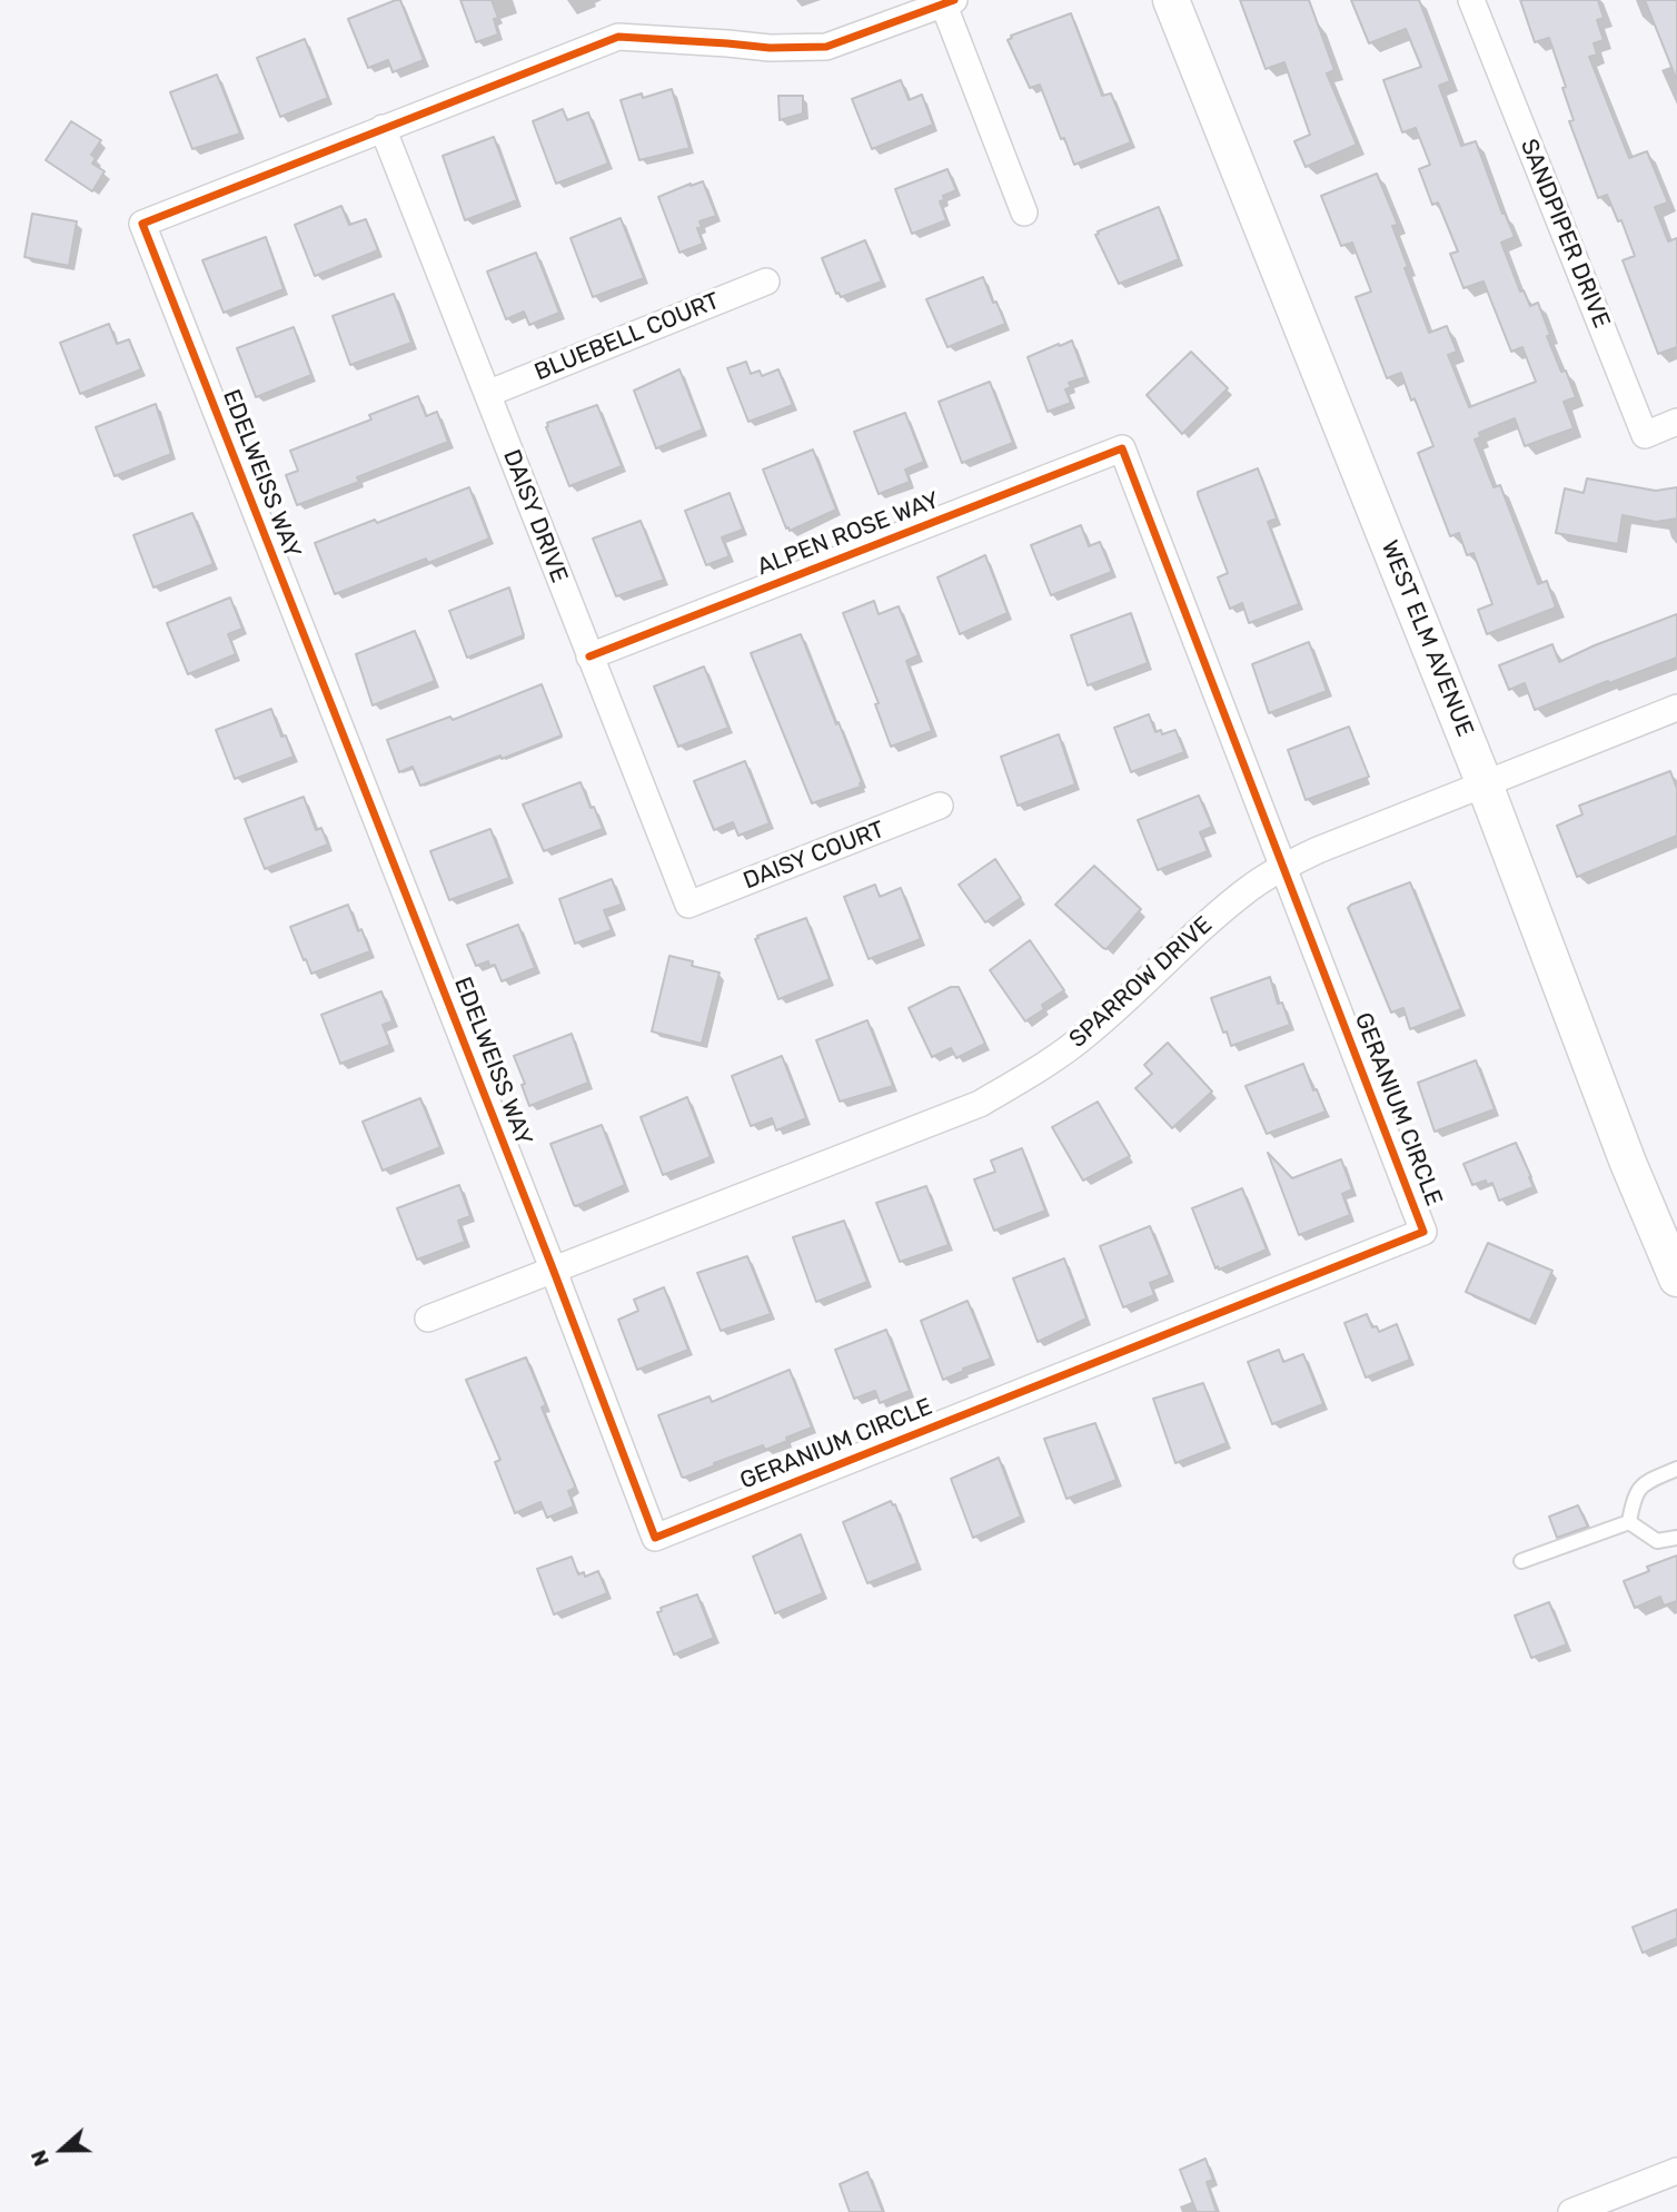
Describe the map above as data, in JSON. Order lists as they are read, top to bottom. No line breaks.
{"streets":{"street":["SANDPIPER DRIVE","BLUEBELL COURT","EDELWEISS WAY","DAISY DRIVE","ALPEN ROSE WAY","WEST ELM AVENUE","DAISY COURT","SPARROW DRIVE","GERANIUM CIRCLE"]},"crossings":[["BLUEBELL COURT","DAISY DRIVE"],["EDELWEISS WAY","DAISY DRIVE"],["EDELWEISS WAY","SPARROW DRIVE"],["EDELWEISS WAY","GERANIUM CIRCLE"],["DAISY DRIVE","ALPEN ROSE WAY"],["DAISY DRIVE","DAISY COURT"],["ALPEN ROSE WAY","GERANIUM CIRCLE"],["WEST ELM AVENUE","SPARROW DRIVE"],["SPARROW DRIVE","GERANIUM CIRCLE"]],"north":"left"}
